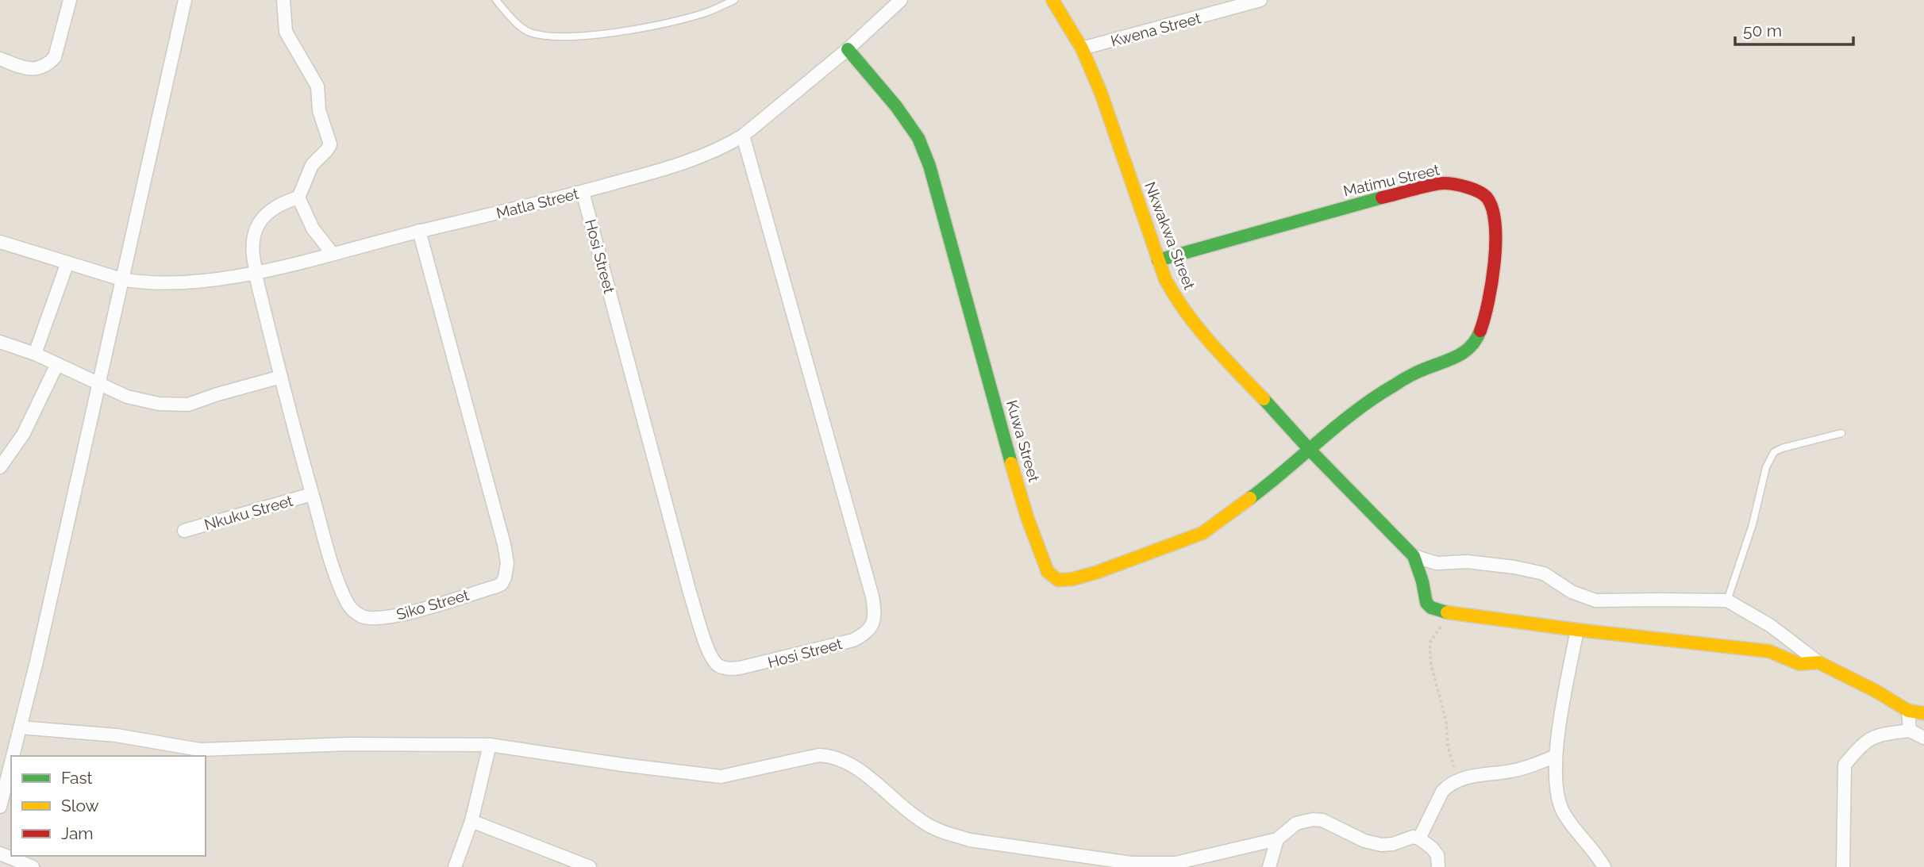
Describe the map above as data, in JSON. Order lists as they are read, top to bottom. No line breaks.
{"streets":{"street":["Kwena Street","Matimu Street","Matla Street","Nkwakwa Street","Hosi Street","Kuwa Street","Nkuku Street","Siko Street"]},"crossings":[["Kwena Street","Nkwakwa Street"],["Matimu Street","Nkwakwa Street"],["Matimu Street","Kuwa Street"],["Matla Street","Hosi Street"],["Matla Street","Kuwa Street"],["Matla Street","Siko Street"],["Nkwakwa Street","Kuwa Street"],["Nkuku Street","Siko Street"]],"legend":["Fast","Slow","Jam"],"scale_bar":"50 m"}
